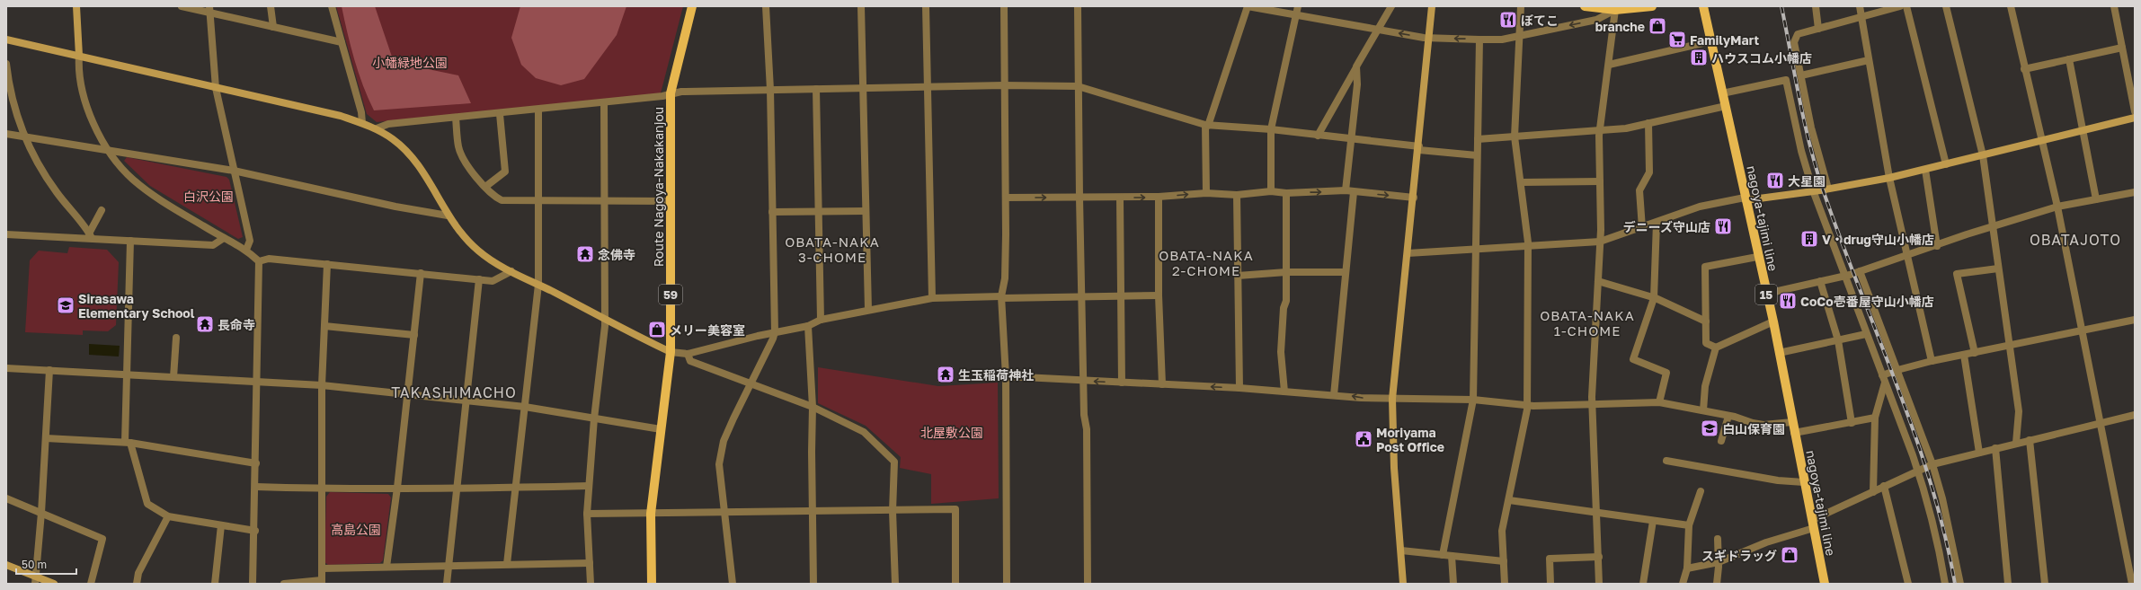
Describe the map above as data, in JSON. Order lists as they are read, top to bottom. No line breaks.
{"streets":{"main road":["Route Nagoya-Nakakanjou","nagoya-tajimi line","59","15"]},"districts":["OBATAJOTO","OBATA-NAKA 3-CHOME","OBATA-NAKA 2-CHOME","OBATA-NAKA 1-CHOME","TAKASHIMACHO"],"parks":["小幡緑地公園","白沢公園","北屋敷公園","高島公園"],"places":{"restaurant":["ぼてこ","大星園","デニーズ守山店","CoCo壱番屋守山小幡店"],"shop":["branche","メリー美容室","スギドラッグ"],"supermarket":["FamilyMart"],"building":["ハウスコム小幡店","V・drug守山小幡店"],"temple":["念佛寺","長命寺","生玉稲荷神社"],"school or university":["Sirasawa Elementary School","白山保育園"],"public building":["Moriyama Post Office"]},"scale_bar":"50 m"}
